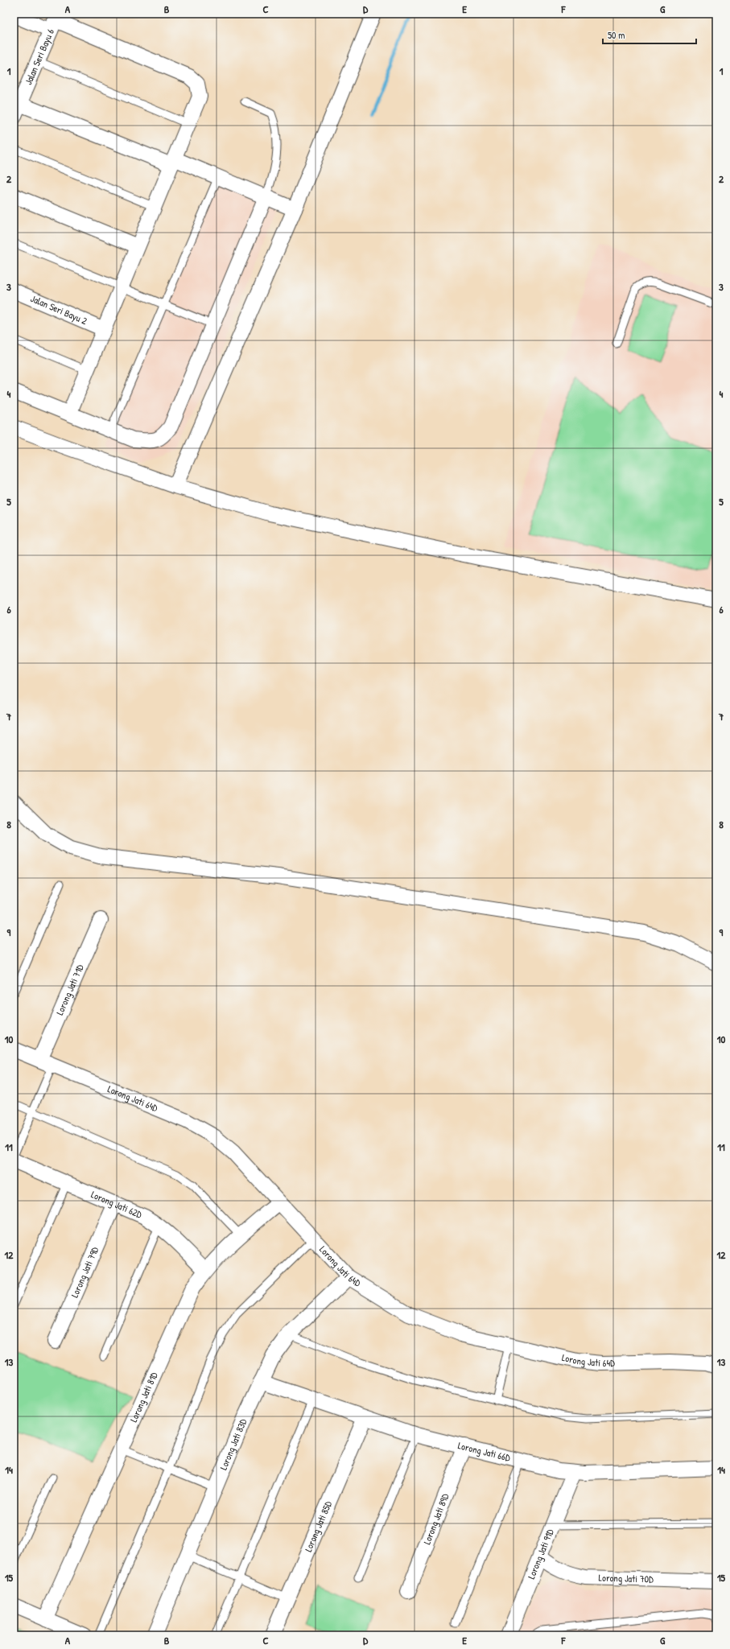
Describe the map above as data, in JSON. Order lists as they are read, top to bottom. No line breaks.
{"streets":{"street":["Jalan Seri Bayu 6","Jalan Seri Bayu 2","Lorong Jati 71D","Lorong Jati 64D","Lorong Jati 62D","Lorong Jati 79D","Lorong Jati 81D","Lorong Jati 83D","Lorong Jati 66D","Lorong Jati 89D","Lorong Jati 85D","Lorong Jati 91D","Lorong Jati 70D"]},"crossings":[["Lorong Jati 71D","Lorong Jati 64D"],["Lorong Jati 64D","Lorong Jati 81D"],["Lorong Jati 64D","Lorong Jati 83D"],["Lorong Jati 62D","Lorong Jati 79D"],["Lorong Jati 62D","Lorong Jati 81D"],["Lorong Jati 83D","Lorong Jati 66D"],["Lorong Jati 66D","Lorong Jati 89D"],["Lorong Jati 66D","Lorong Jati 85D"],["Lorong Jati 66D","Lorong Jati 91D"],["Lorong Jati 91D","Lorong Jati 70D"]],"scale_bar":"50 m","grid":{"columns":["A","B","C","D","E","F","G"],"rows":["1","2","3","4","5","6","7","8","9","10","11","12","13","14","15"]}}
